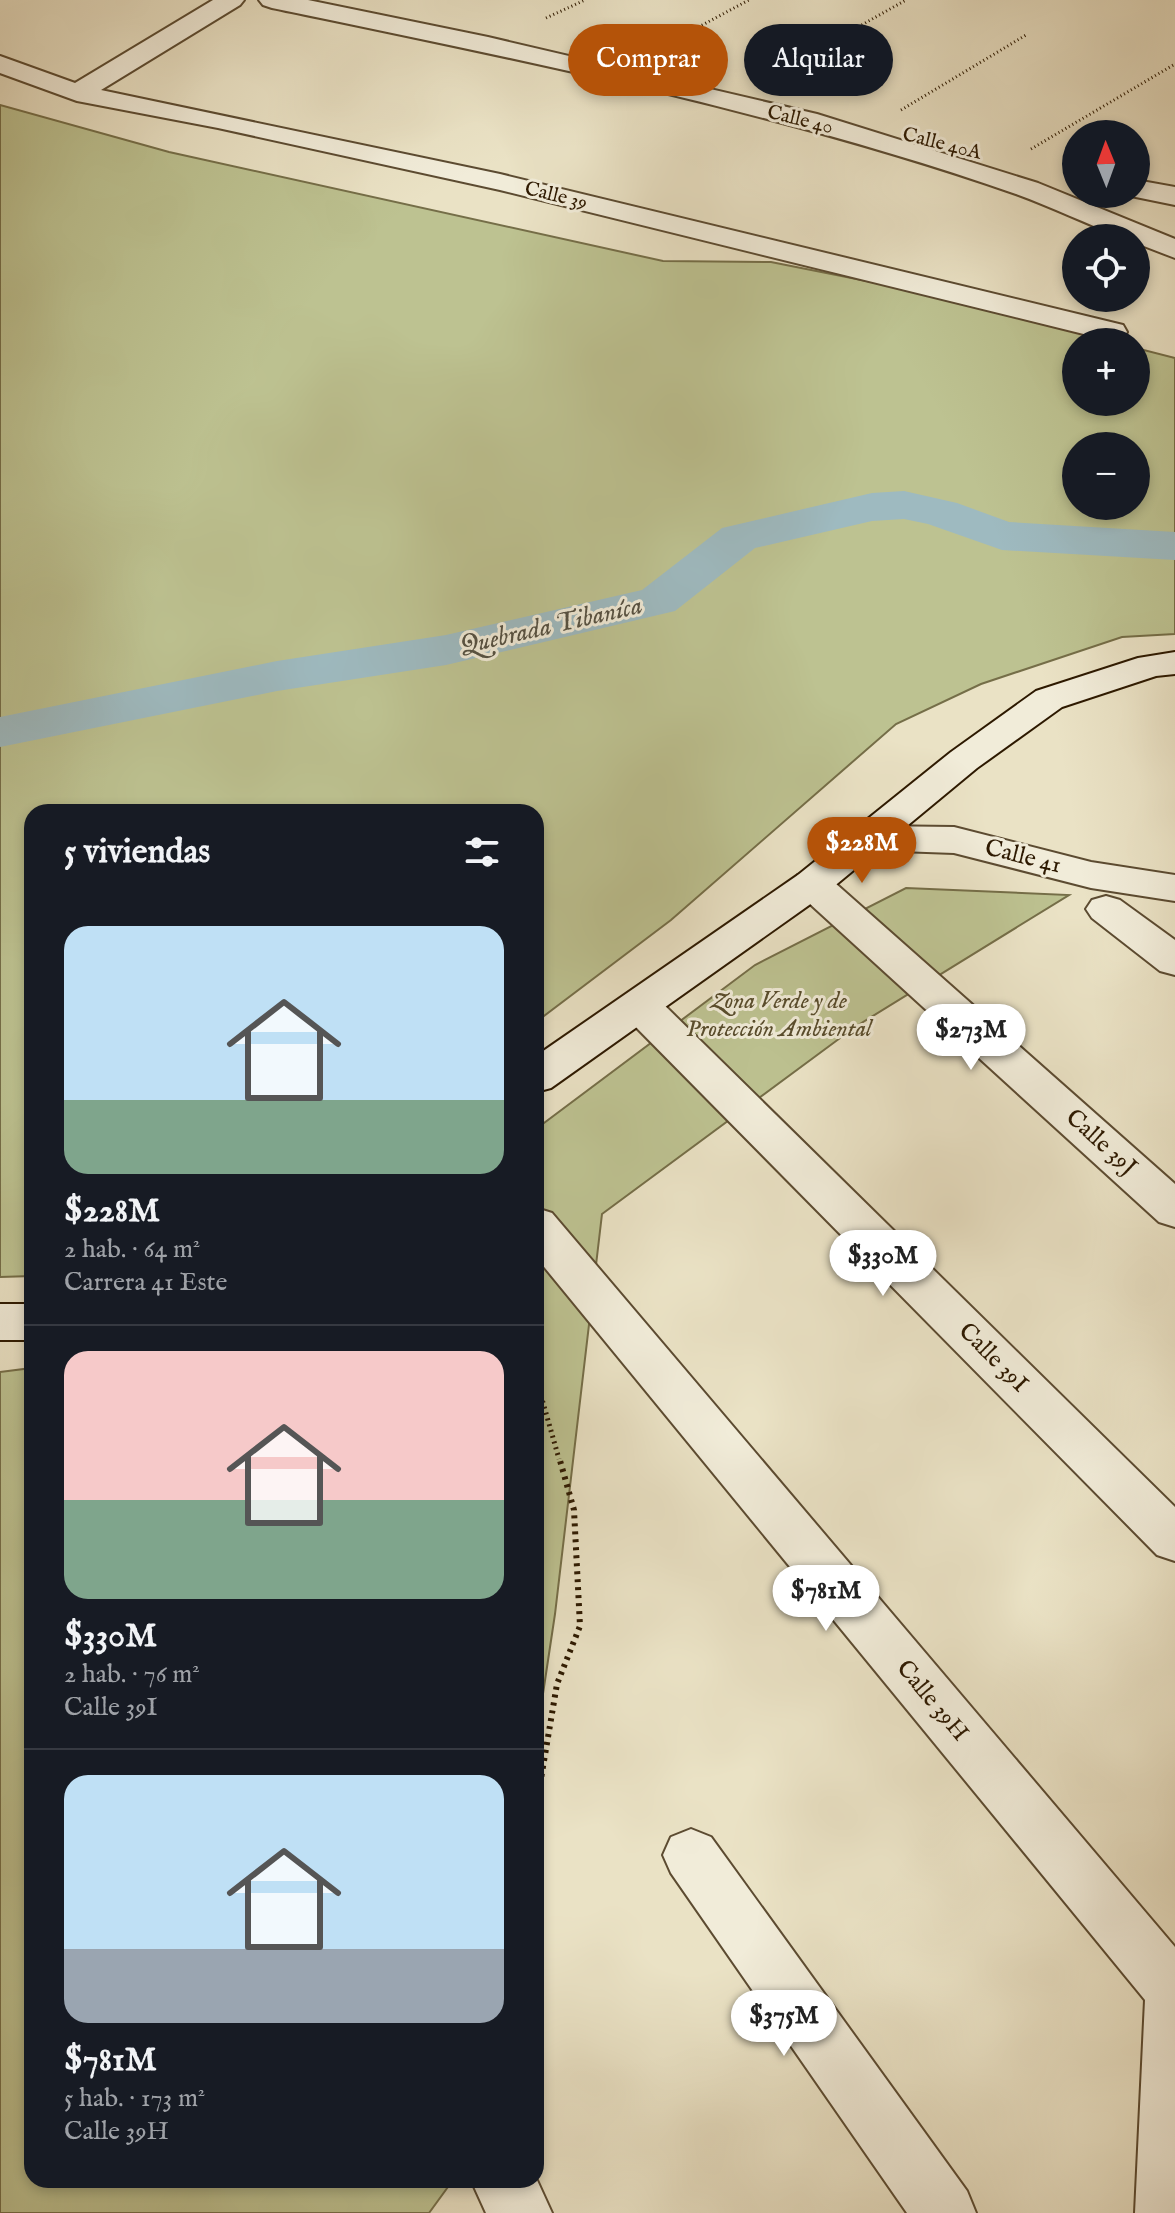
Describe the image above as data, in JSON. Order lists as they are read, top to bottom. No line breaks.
{"streets":{"street":["Calle 40","Calle 40A","Calle 39","Calle 41","Calle 39J","Calle 39I","Calle 39H"]},"crossings":[["Calle 40","Calle 40A"]],"water":["Quebrada Tibaníca"],"parks":["Zona Verde y de Protección Ambiental"],"north":"top","page":{"chip":["Comprar","Alquilar"],"map_buttons":["+","−"],"heading":"5 viviendas","price":["$228M","$273M","$330M","$781M","$375M"],"list":[{"name":"$228M","note":"2 hab. · 64 m² · Carrera 41 Este"},{"name":"$330M","note":"2 hab. · 76 m² · Calle 39I"},{"name":"$781M","note":"5 hab. · 173 m² · Calle 39H"}]}}
